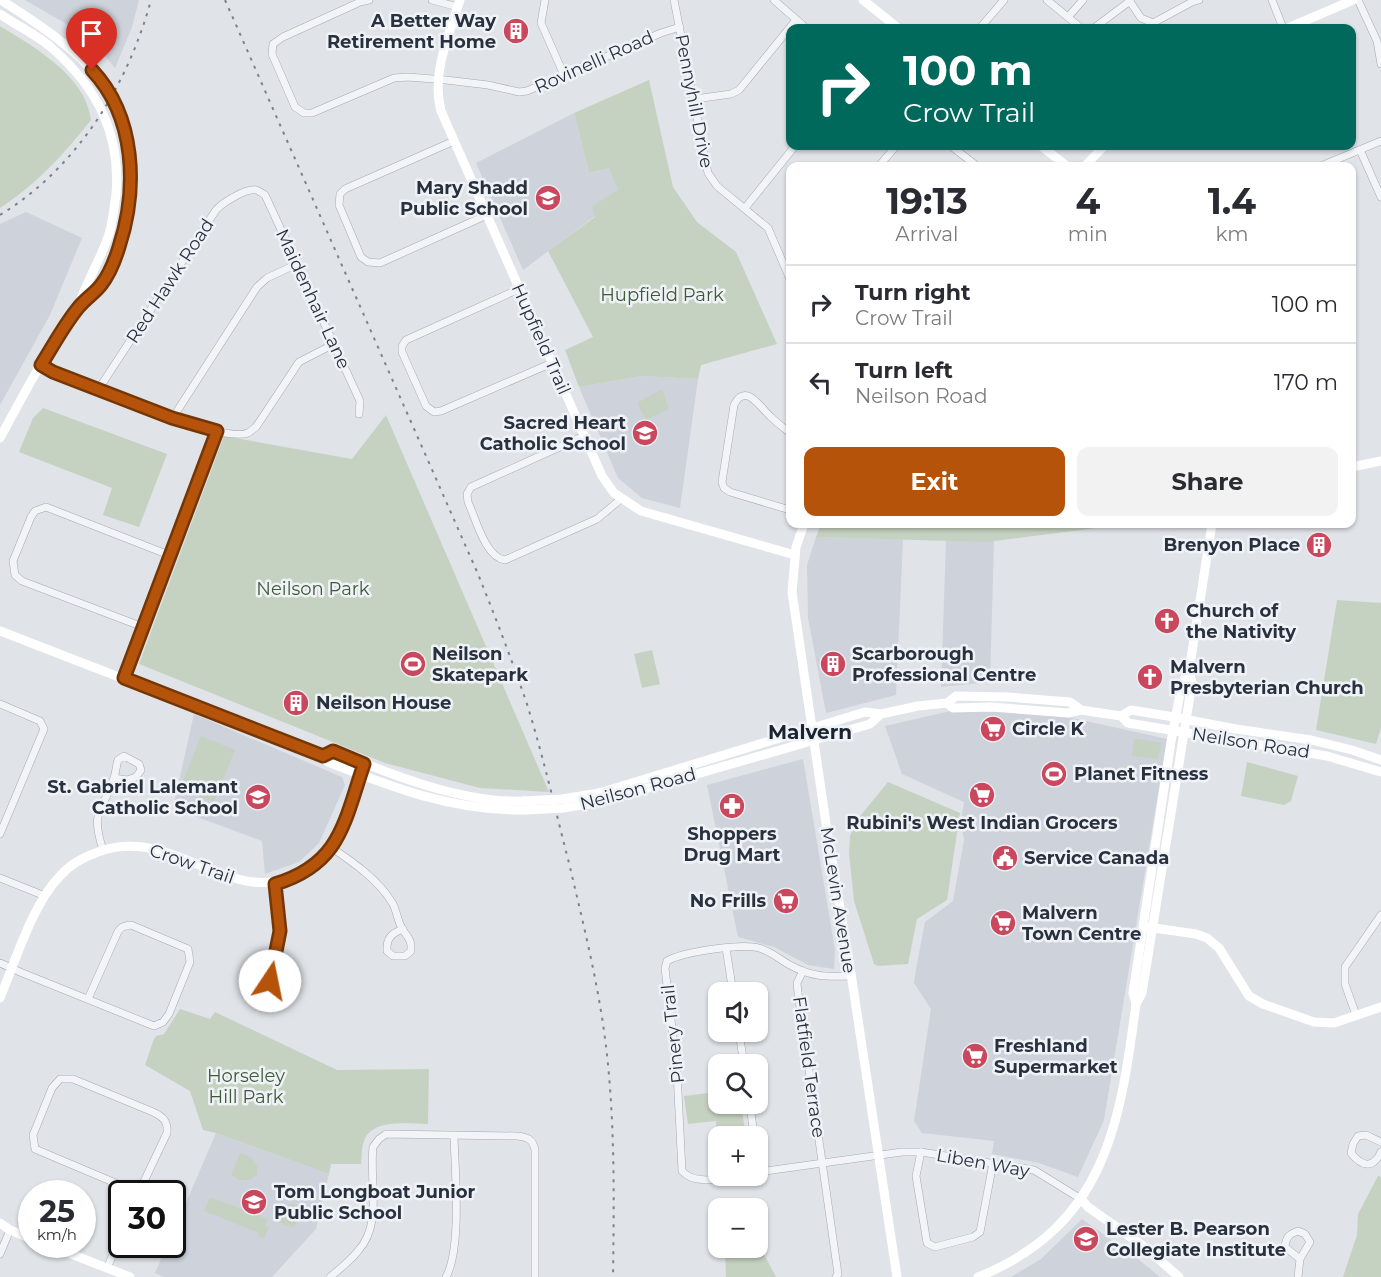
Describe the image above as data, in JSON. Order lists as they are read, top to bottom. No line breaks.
{"streets":{"street":["Rovinelli Road","Pennyhill Drive","Red Hawk Road","Maidenhair Lane","Hupfield Trail","Neilson Road","Crow Trail","McLevin Avenue","Pinery Trail","Flatfield Terrace","Liben Way"]},"crossings":[["Rovinelli Road","Pennyhill Drive"],["Rovinelli Road","Hupfield Trail"],["Red Hawk Road","Maidenhair Lane"],["Hupfield Trail","McLevin Avenue"],["Neilson Road","Crow Trail"],["Neilson Road","McLevin Avenue"],["McLevin Avenue","Pinery Trail"],["McLevin Avenue","Liben Way"],["Pinery Trail","Flatfield Terrace"]],"districts":["Malvern"],"parks":["Hupfield Park","Neilson Park","Horseley Hill Park"],"places":{"building":["A Better Way Retirement Home","Brenyon Place","Scarborough Professional Centre","Neilson House"],"school or university":["Mary Shadd Public School","Sacred Heart Catholic School","St. Gabriel Lalemant Catholic School","Tom Longboat Junior Public School","Lester B. Pearson Collegiate Institute"],"church":["Church of the Nativity","Malvern Presbyterian Church"],"sports":["Neilson Skatepark","Planet Fitness"],"supermarket":["Circle K","Rubini's West Indian Grocers","No Frills","Malvern Town Centre","Freshland Supermarket"],"pharmacy":["Shoppers Drug Mart"],"public building":["Service Canada"]},"page":{"turn":["100 m","Crow Trail"],"eta":["19:13","Arrival","4","min","1.4","km"],"list":[{"name":"Turn right","note":"Crow Trail","value":"100 m"},{"name":"Turn left","note":"Neilson Road","value":"170 m"}],"buttons":["Exit","Share"],"map_buttons":["+","−"],"speed":"25 km/h","limit":"30"}}
